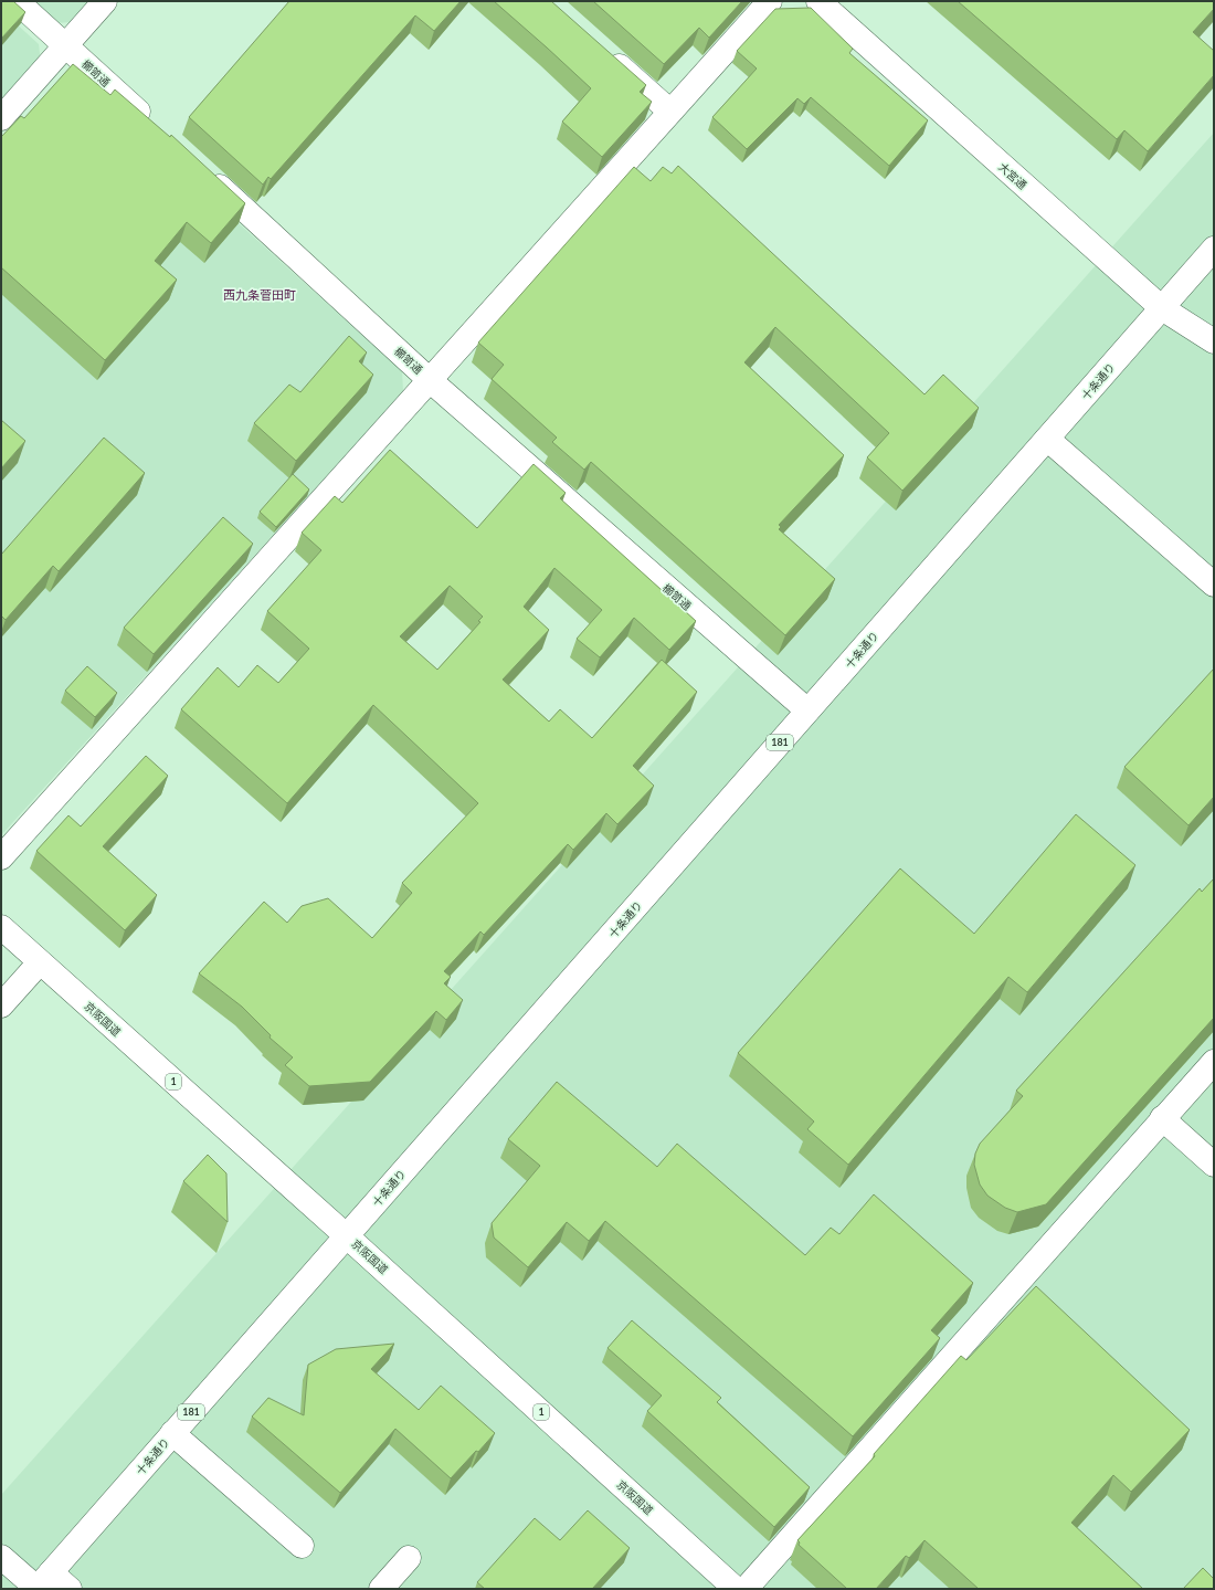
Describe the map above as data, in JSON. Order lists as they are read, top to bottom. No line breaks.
{"streets":{"main road":["櫛笥通","大宮通","十条通り","181","京阪国道","1"]},"crossings":[["櫛笥通","十条通り"],["大宮通","十条通り"],["十条通り","京阪国道"]],"districts":["西九条菅田町"]}
